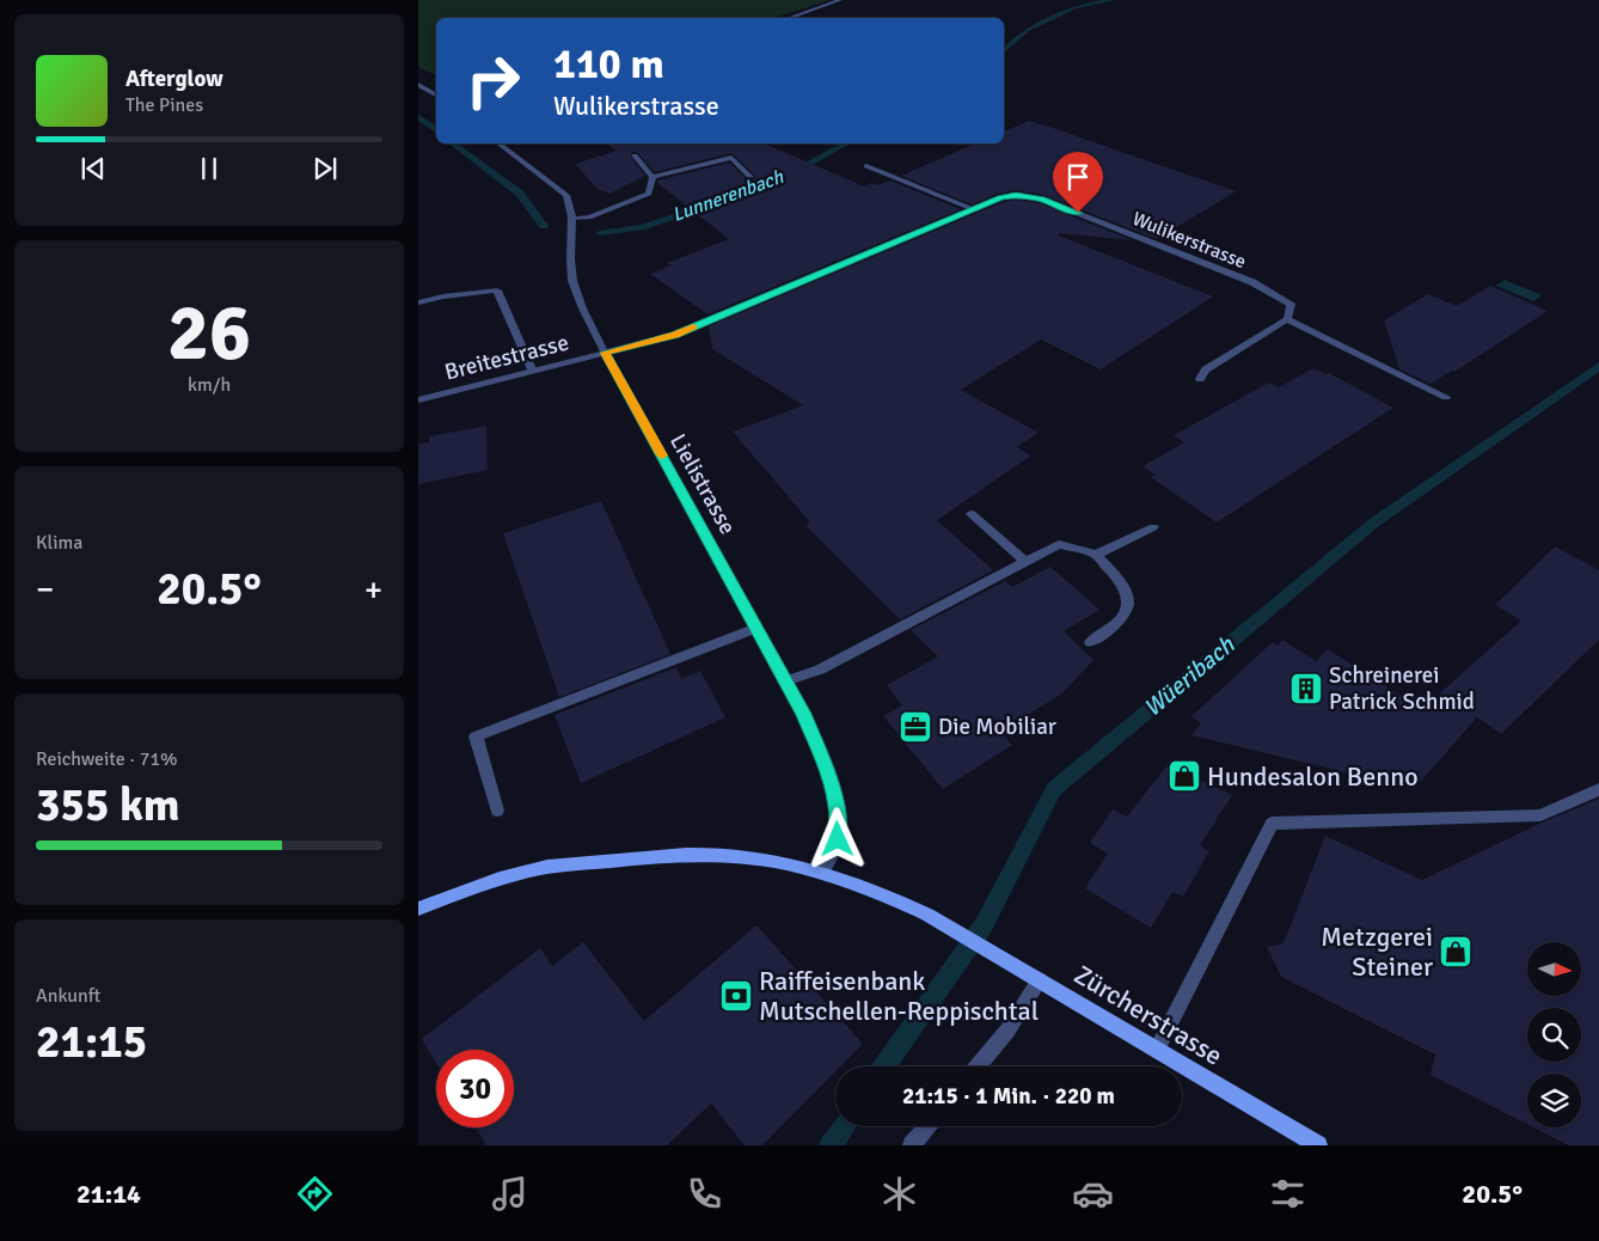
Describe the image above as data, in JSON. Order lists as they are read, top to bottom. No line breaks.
{"streets":{"main road":["Zürcherstrasse"],"street":["Wulikerstrasse","Breitestrasse","Lielistrasse"]},"crossings":[["Wulikerstrasse","Breitestrasse"],["Wulikerstrasse","Lielistrasse"],["Breitestrasse","Lielistrasse"],["Lielistrasse","Zürcherstrasse"]],"water":["Lunnerenbach","Wüeribach"],"places":{"building":["Schreinerei Patrick Schmid"],"office":["Die Mobiliar"],"shop":["Hundesalon Benno","Metzgerei Steiner"],"bank":["Raiffeisenbank Mutschellen-Reppischtal"]},"north":"right","page":{"turn":["110 m","Wulikerstrasse"],"song":["Afterglow","The Pines"],"tile":[["26","km/h"],"Klima",["Reichweite · 71%","355 km"],["Ankunft","21:15"]],"heat":["−","20.5°","+"],"limit":"30","trip":"21:15 · 1 Min. · 220 m","tabs":["21:14","20.5°"]}}
